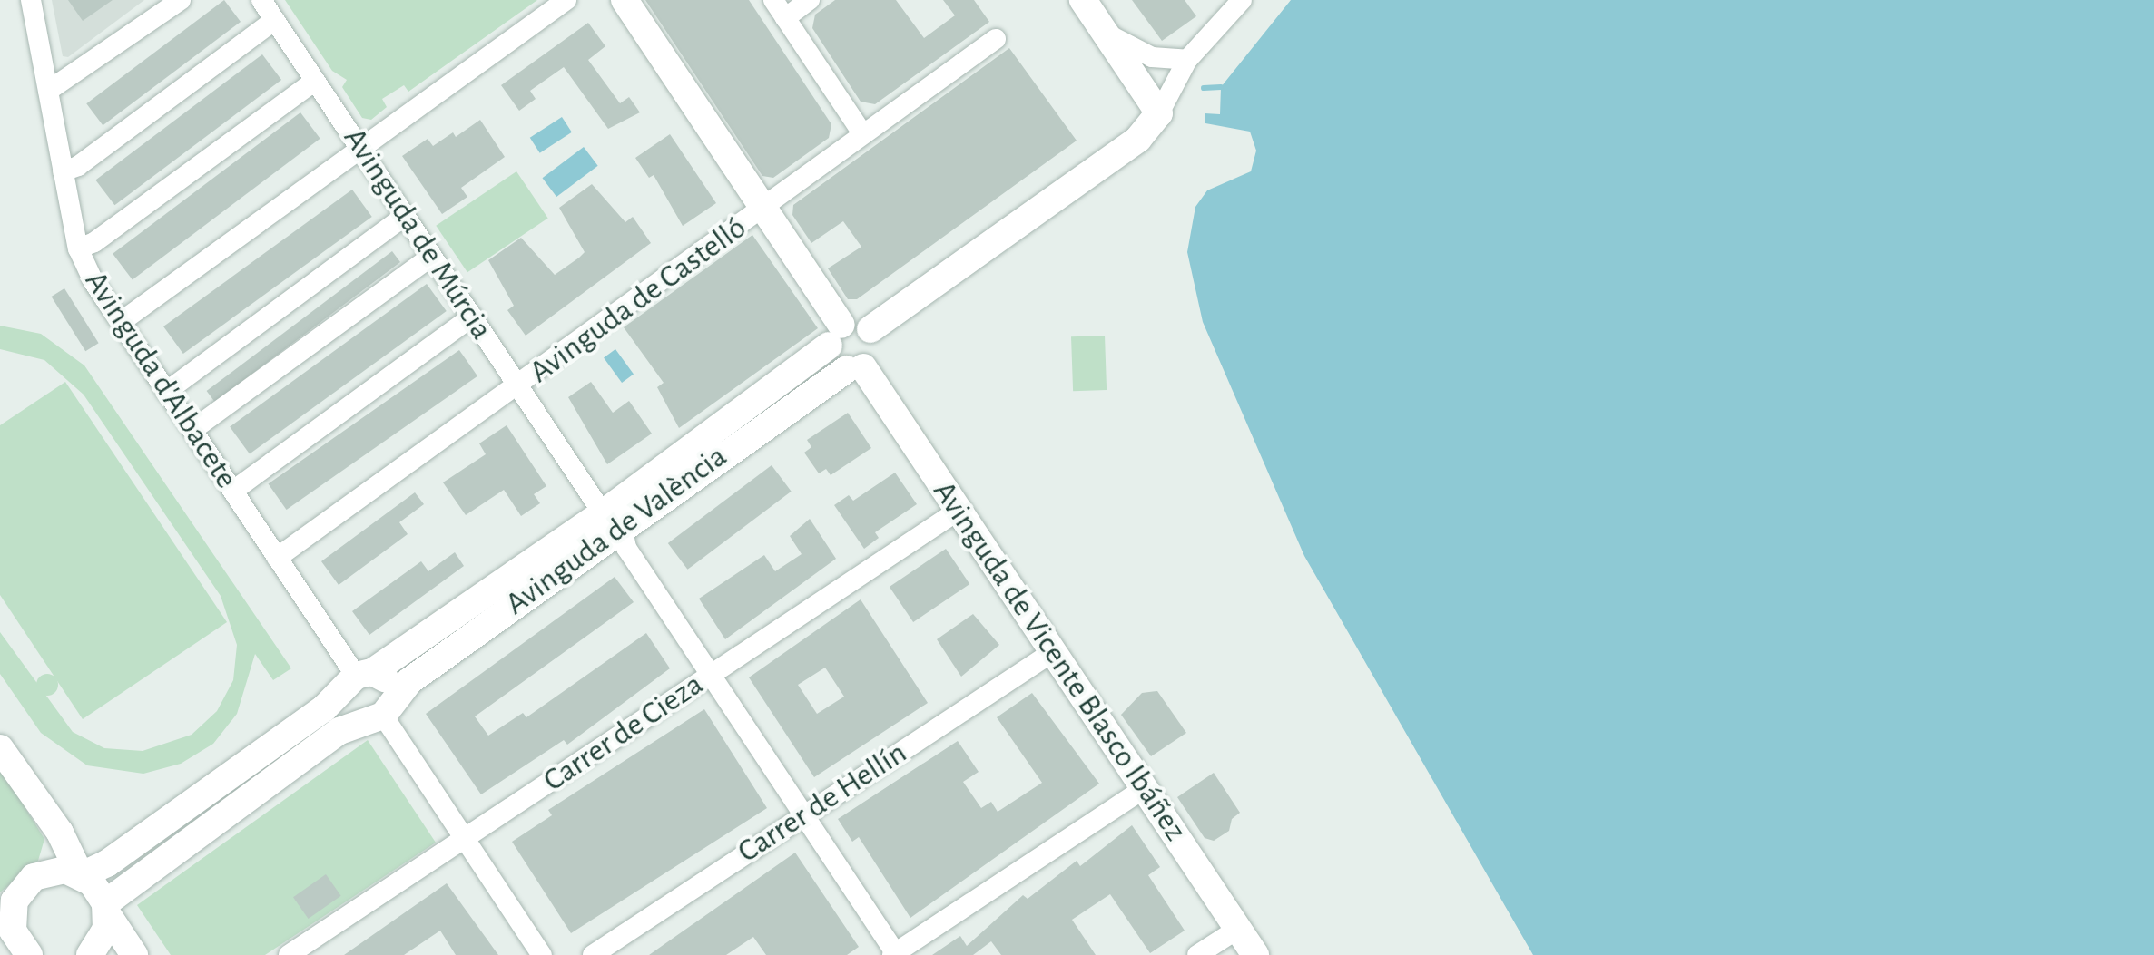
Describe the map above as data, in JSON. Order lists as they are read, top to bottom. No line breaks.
{"streets":{"street":["Avinguda de Múrcia","Avinguda de Castelló","Avinguda d'Albacete","Avinguda de València","Avinguda de Vicente Blasco Ibáñez","Carrer de Cieza","Carrer de Hellín"]},"crossings":[["Avinguda de Múrcia","Avinguda de Castelló"],["Avinguda de Múrcia","Avinguda de València"],["Avinguda de Múrcia","Carrer de Cieza"],["Avinguda de Múrcia","Carrer de Hellín"],["Avinguda de Castelló","Avinguda d'Albacete"],["Avinguda d'Albacete","Avinguda de València"],["Avinguda de València","Avinguda de Vicente Blasco Ibáñez"],["Avinguda de Vicente Blasco Ibáñez","Carrer de Cieza"],["Avinguda de Vicente Blasco Ibáñez","Carrer de Hellín"]]}
